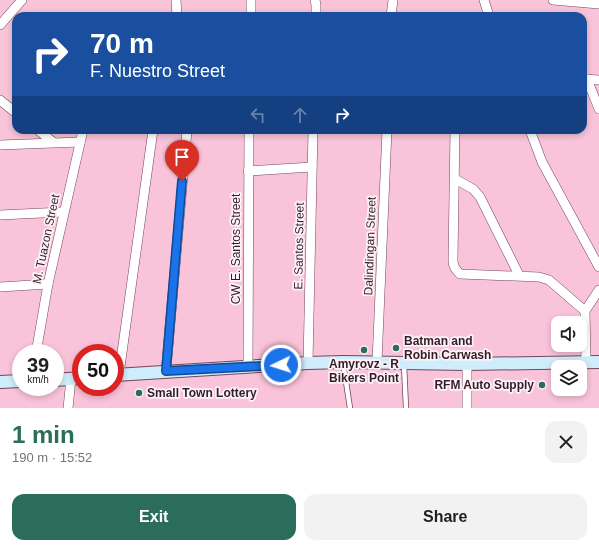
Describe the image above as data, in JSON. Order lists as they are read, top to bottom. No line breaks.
{"streets":{"street":["M. Tuazon Street","E. Santos Street","Dalindingan Street","CW E. Santos Street"]},"places":["Batman and Robin Carwash","Amyrovz - R Bikers Point","RFM Auto Supply","Small Town Lottery"],"page":{"turn":["70 m","F. Nuestro Street"],"speed":"39 km/h","limit":"50","heading":["1 min","190 m · 15:52"],"buttons":["Exit","Share"]}}
